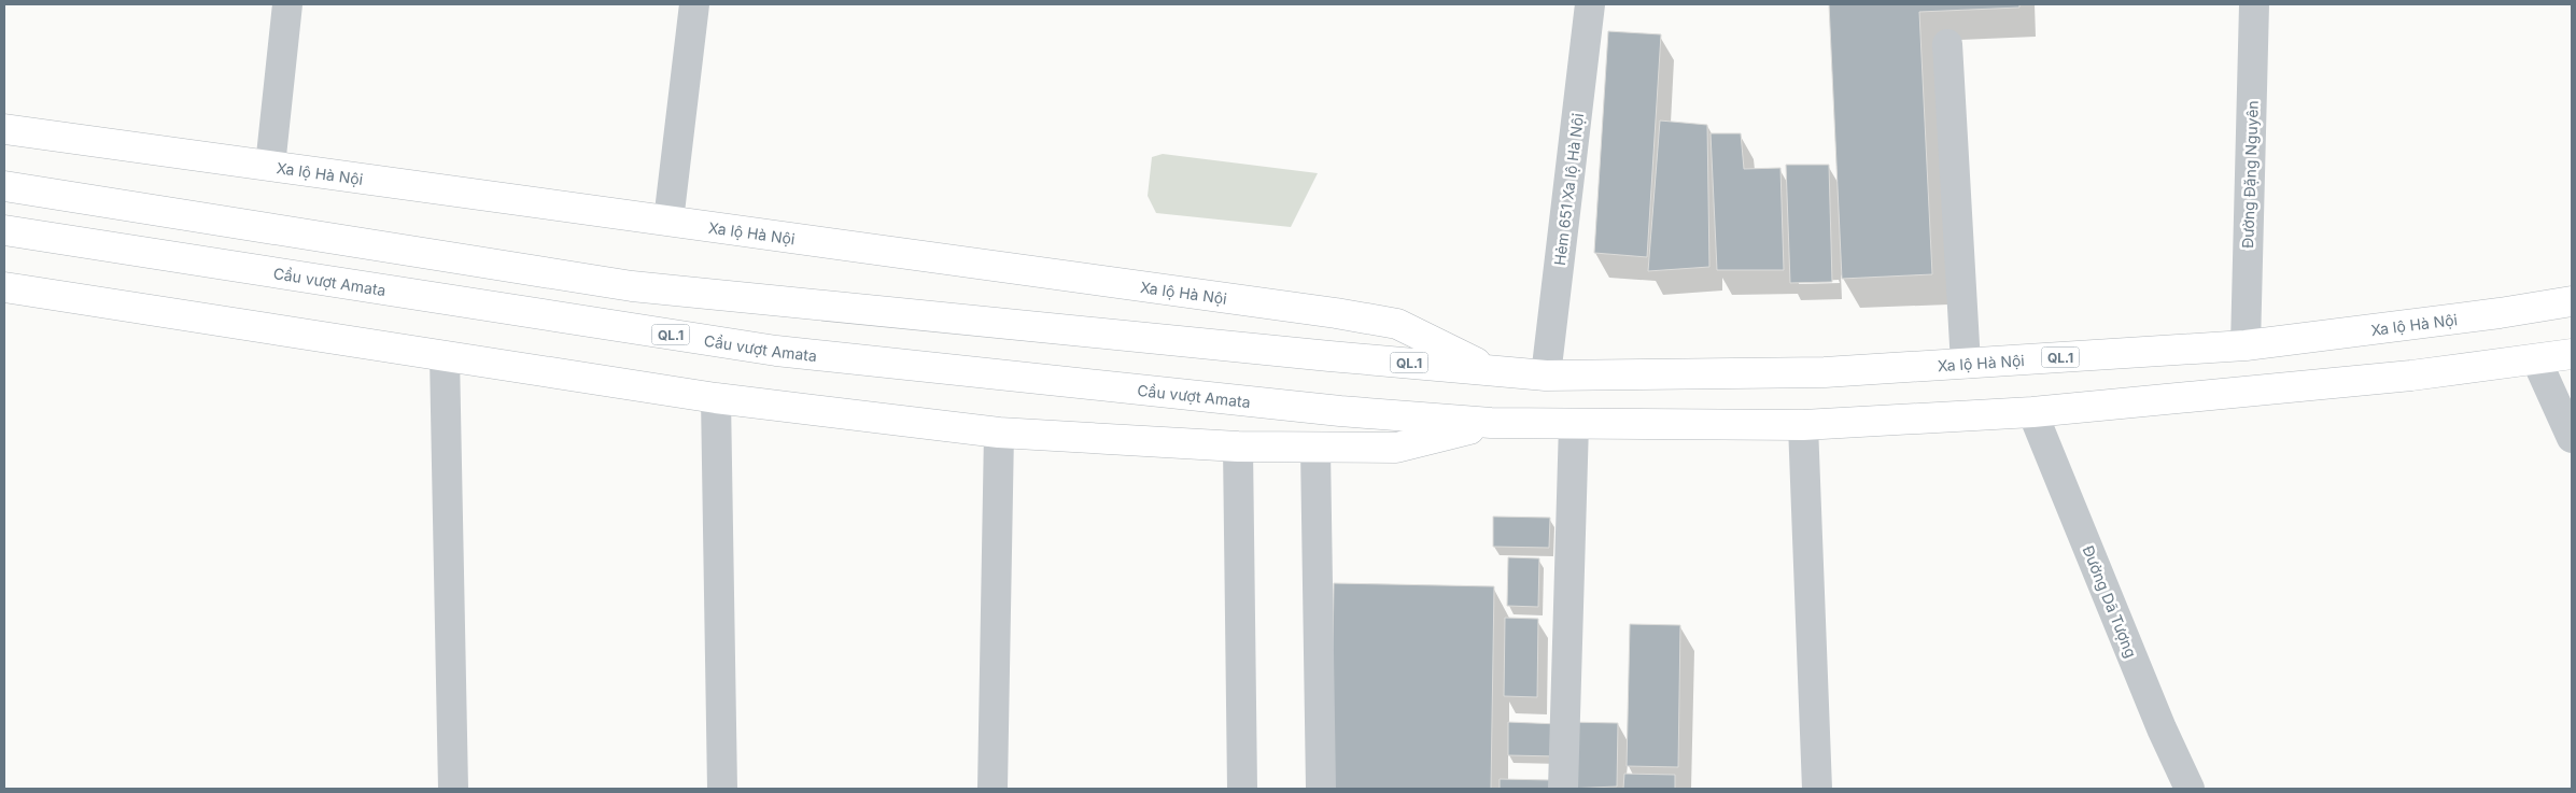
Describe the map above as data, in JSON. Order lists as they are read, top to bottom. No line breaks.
{"streets":{"highway":["Xa lộ Hà Nội","Cầu vượt Amata","QL.1"],"street":["Đường Đặng Nguyên","Hẻm 651 Xa lộ Hà Nội","Đường Dã Tượng"]},"crossings":[["Xa lộ Hà Nội","Đường Đặng Nguyên"],["Xa lộ Hà Nội","Hẻm 651 Xa lộ Hà Nội"],["Xa lộ Hà Nội","QL.1"]]}
